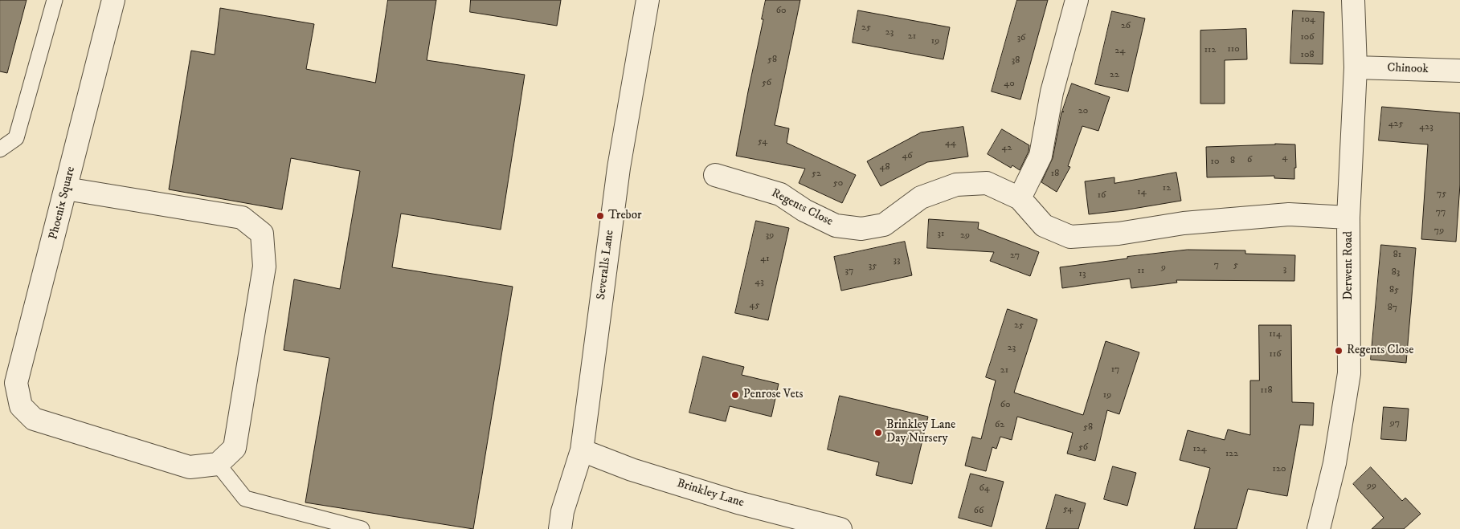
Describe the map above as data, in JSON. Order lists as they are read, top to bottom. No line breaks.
{"streets":{"street":["Chinook","Phoenix Square","Regents Close","Severalls Lane","Derwent Road","Brinkley Lane"]},"crossings":[["Chinook","Derwent Road"],["Regents Close","Derwent Road"],["Severalls Lane","Brinkley Lane"]],"places":["Trebor","Regents Close","Penrose Vets","Brinkley Lane Day Nursery"],"house_numbers":["60","104","26","25","23","21","106","36","19","110","112","24","108","58","38","22","56","40","20","425","423","54","44","42","46","4","6","8","10","48","52","18","50","12","14","75","16","77","79","31","39","29","81","27","41","33","7","5","35","9","3","37","11","83","13","43","85","45","87","25","114","23","116","17","21","118","19","60","97","62","58","56","124","122","120","99","64","54","66"]}
